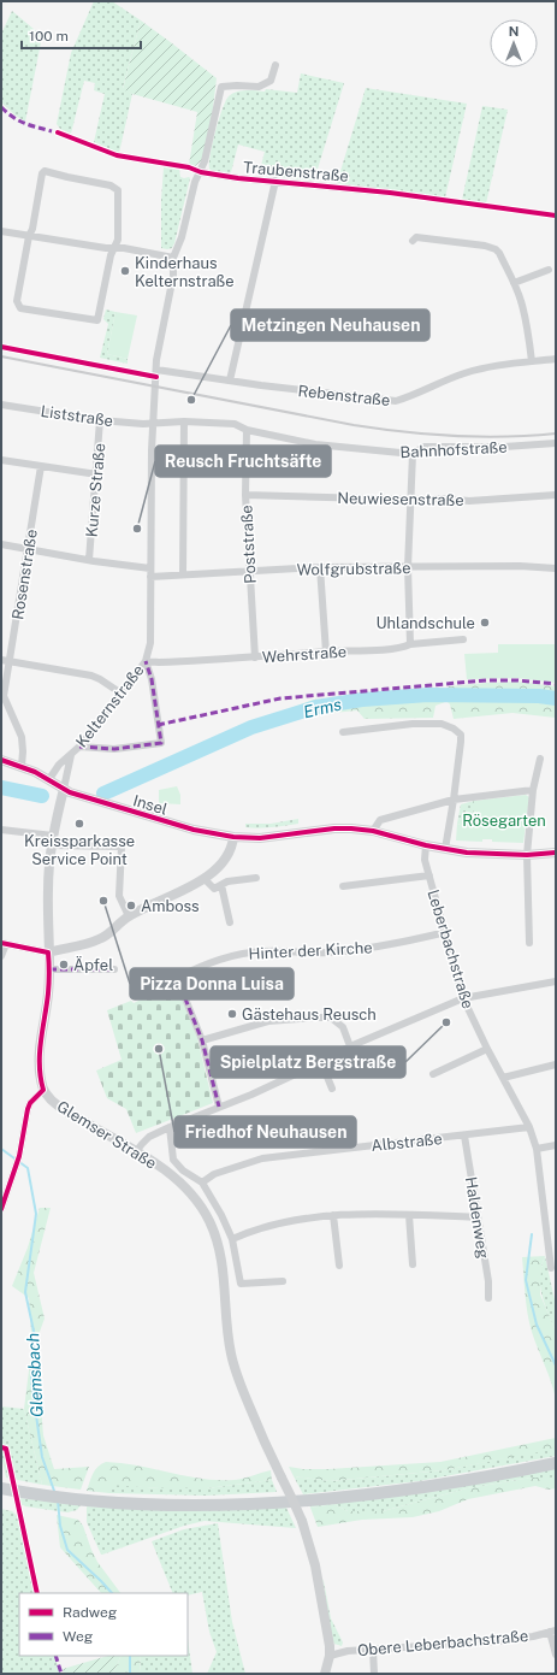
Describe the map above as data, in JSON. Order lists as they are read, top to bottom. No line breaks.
{"streets":{"street":["Traubenstraße","Rebenstraße","Liststraße","Bahnhofstraße","Kurze Straße","Neuwiesenstraße","Poststraße","Wolfgrubstraße","Rosenstraße","Wehrstraße","Kelternstraße","Insel","Leberbachstraße","Hinter der Kirche","Glemser Straße","Albstraße","Haldenweg","Obere Leberbachstraße"]},"crossings":[["Traubenstraße","Kelternstraße"],["Rebenstraße","Kelternstraße"],["Liststraße","Bahnhofstraße"],["Liststraße","Kurze Straße"],["Liststraße","Kelternstraße"],["Bahnhofstraße","Poststraße"],["Bahnhofstraße","Kelternstraße"],["Neuwiesenstraße","Poststraße"],["Poststraße","Wolfgrubstraße"],["Poststraße","Wehrstraße"],["Wolfgrubstraße","Kelternstraße"],["Rosenstraße","Insel"],["Wehrstraße","Kelternstraße"],["Kelternstraße","Insel"],["Kelternstraße","Glemser Straße"],["Insel","Leberbachstraße"],["Insel","Glemser Straße"],["Leberbachstraße","Hinter der Kirche"],["Leberbachstraße","Albstraße"],["Glemser Straße","Obere Leberbachstraße"],["Albstraße","Haldenweg"]],"water":["Erms","Glemsbach"],"parks":["Rösegarten"],"places":["Kinderhaus Kelternstraße","Metzingen Neuhausen","Reusch Fruchtsäfte","Uhlandschule","Kreissparkasse Service Point","Pizza Donna Luisa","Amboss","Äpfel","Gästehaus Reusch","Spielplatz Bergstraße","Friedhof Neuhausen"],"legend":["Radweg","Weg"],"scale_bar":"100 m","north":"top"}
